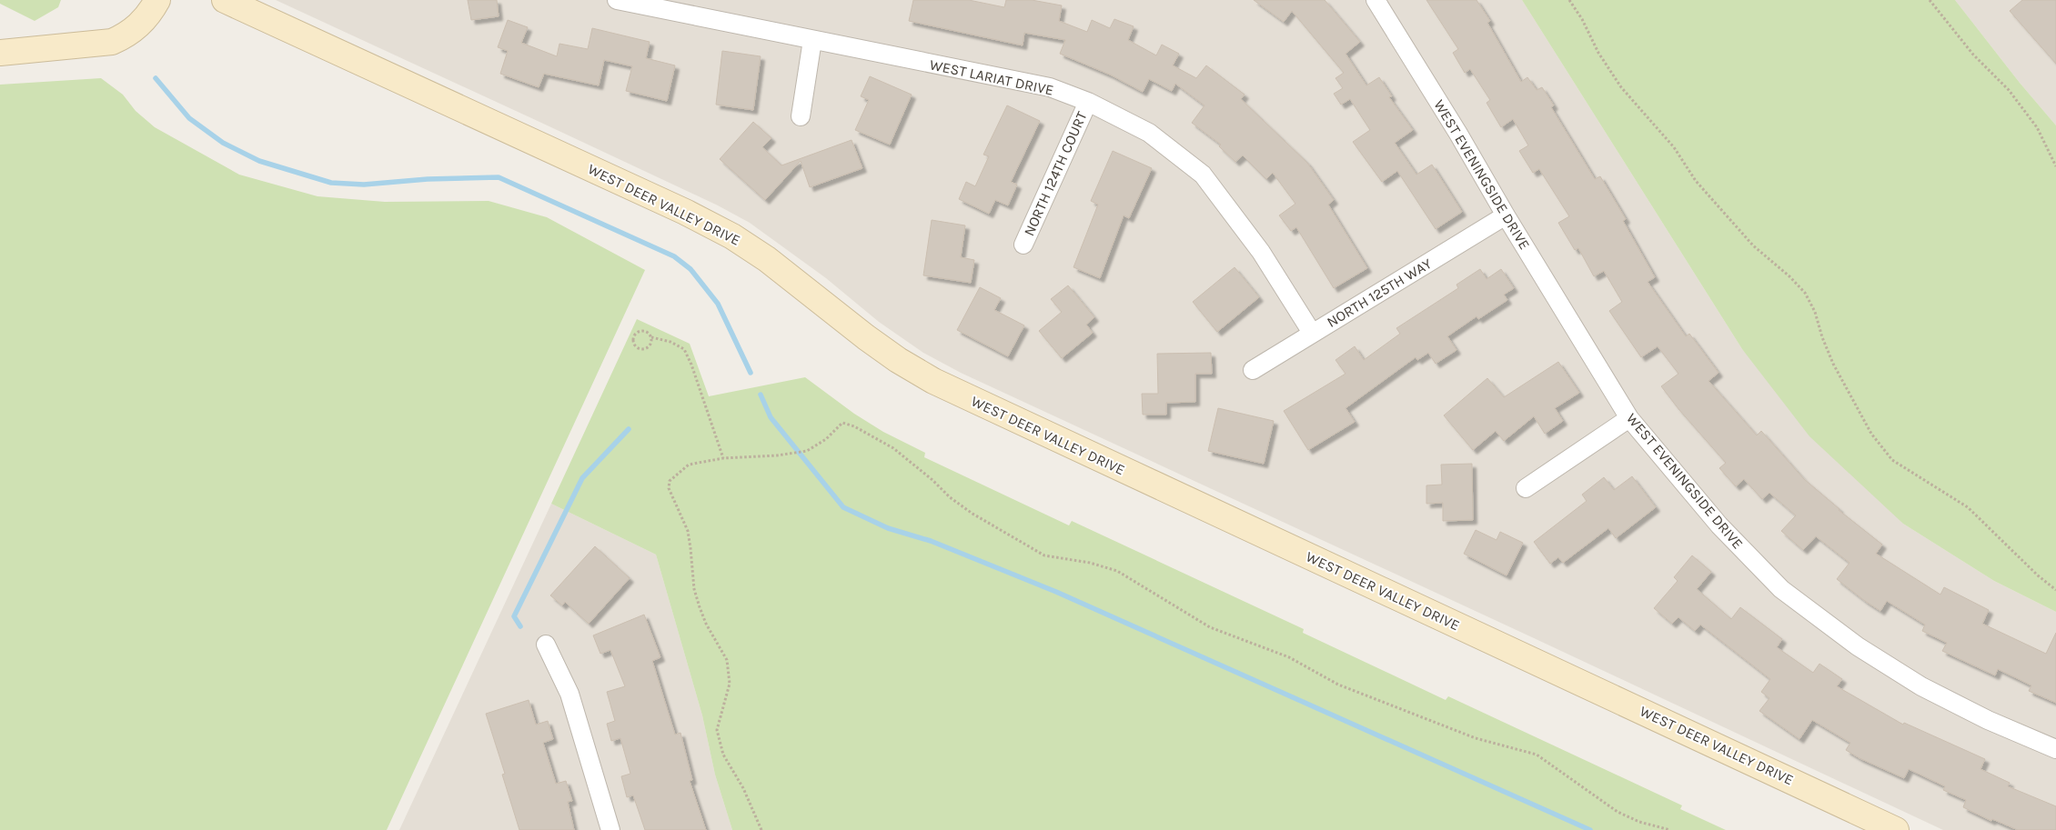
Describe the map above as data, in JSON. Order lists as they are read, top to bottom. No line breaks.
{"streets":{"street":["WEST LARIAT DRIVE","NORTH 124TH COURT","WEST EVENINGSIDE DRIVE","WEST DEER VALLEY DRIVE","NORTH 125TH WAY"]},"crossings":[["WEST LARIAT DRIVE","NORTH 124TH COURT"],["WEST LARIAT DRIVE","NORTH 125TH WAY"],["WEST EVENINGSIDE DRIVE","NORTH 125TH WAY"]]}
